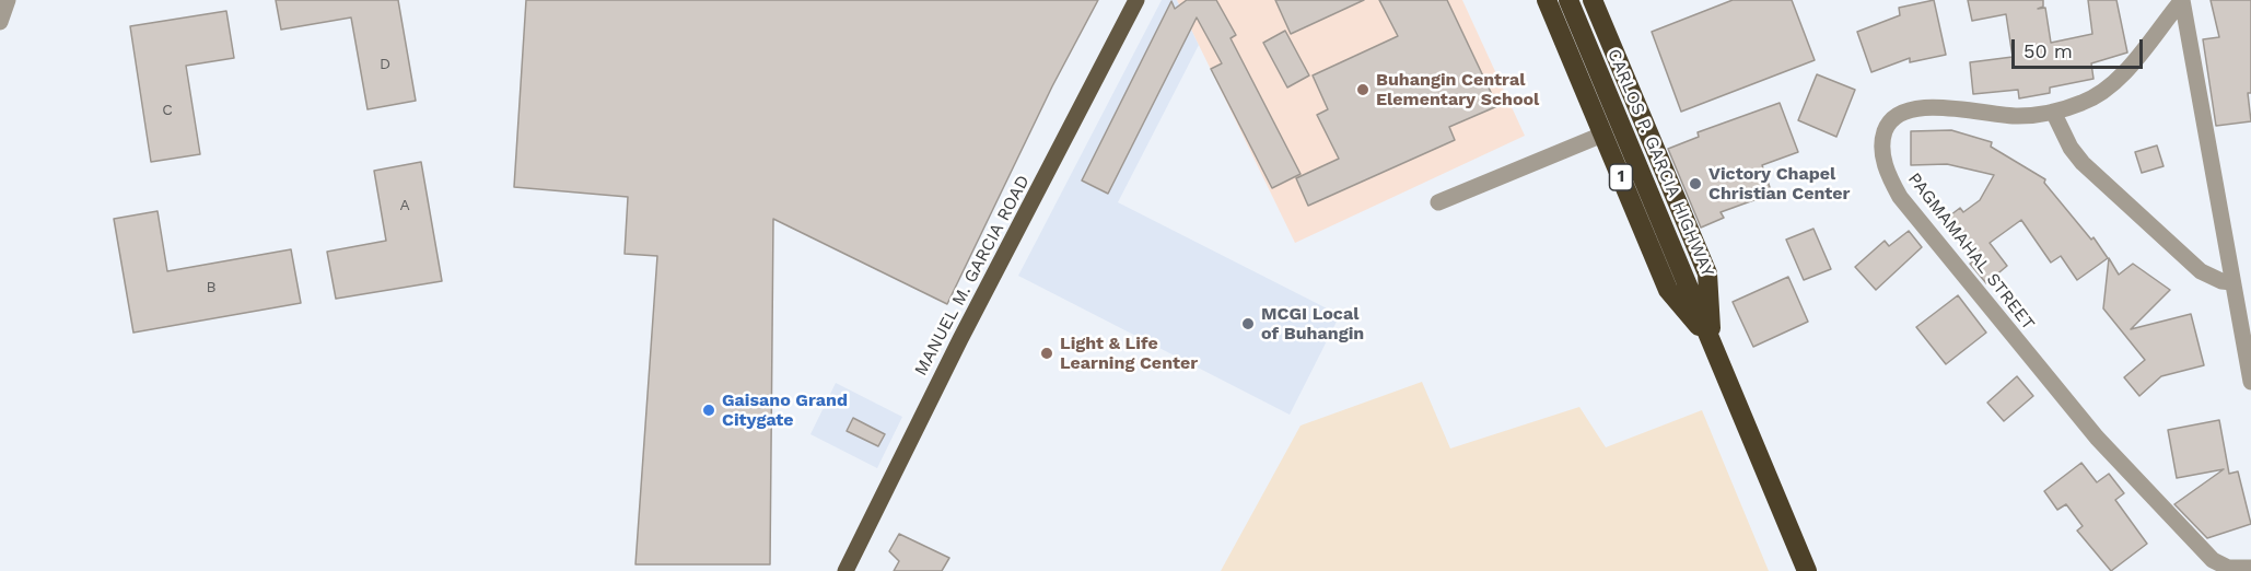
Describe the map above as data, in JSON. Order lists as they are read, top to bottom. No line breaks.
{"streets":{"highway":["CARLOS P. GARCIA HIGHWAY","1"],"main road":["MANUEL M. GARCIA ROAD"],"street":["PAGMAMAHAL STREET"]},"places":["Buhangin Central Elementary School","Victory Chapel Christian Center","MCGI Local of Buhangin","Light & Life Learning Center","Gaisano Grand Citygate"],"house_numbers":["D","C","A","B"],"scale_bar":"50 m"}
